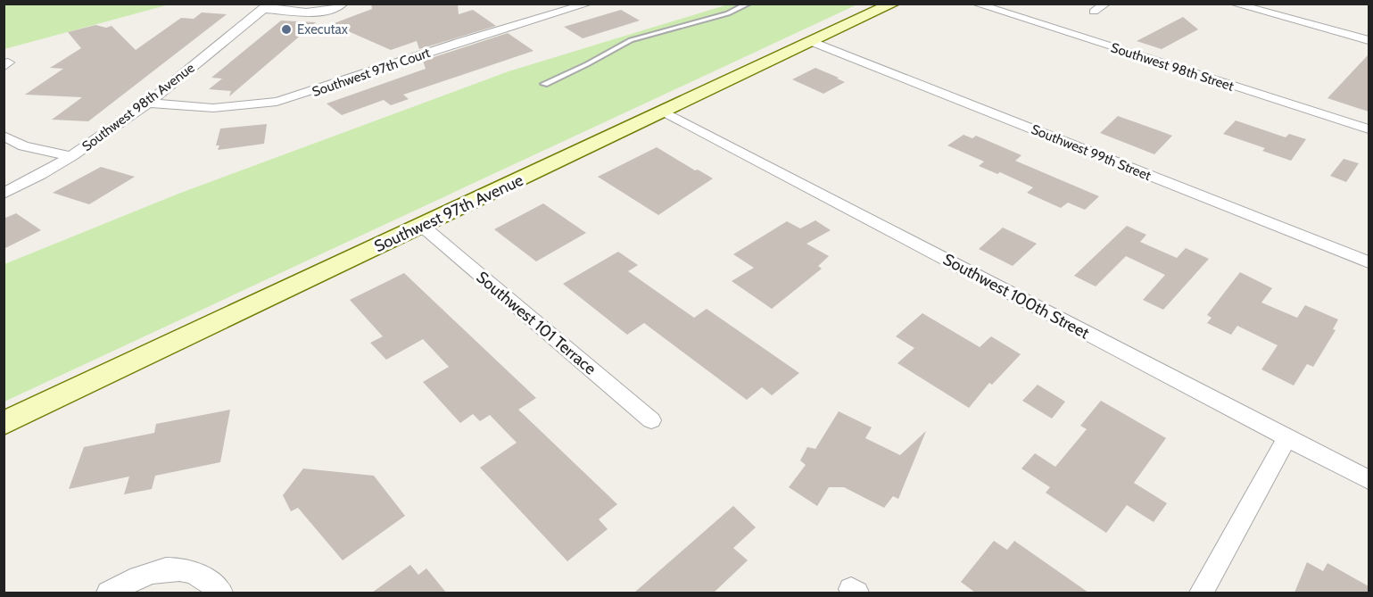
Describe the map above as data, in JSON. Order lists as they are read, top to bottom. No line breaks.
{"streets":{"street":["Southwest 98th Street","Southwest 97th Court","Southwest 98th Avenue","Southwest 99th Street","Southwest 97th Avenue","Southwest 100th Street","Southwest 101 Terrace"]},"crossings":[["Southwest 97th Court","Southwest 98th Avenue"],["Southwest 99th Street","Southwest 97th Avenue"],["Southwest 97th Avenue","Southwest 100th Street"],["Southwest 97th Avenue","Southwest 101 Terrace"]],"places":["Executax"]}
